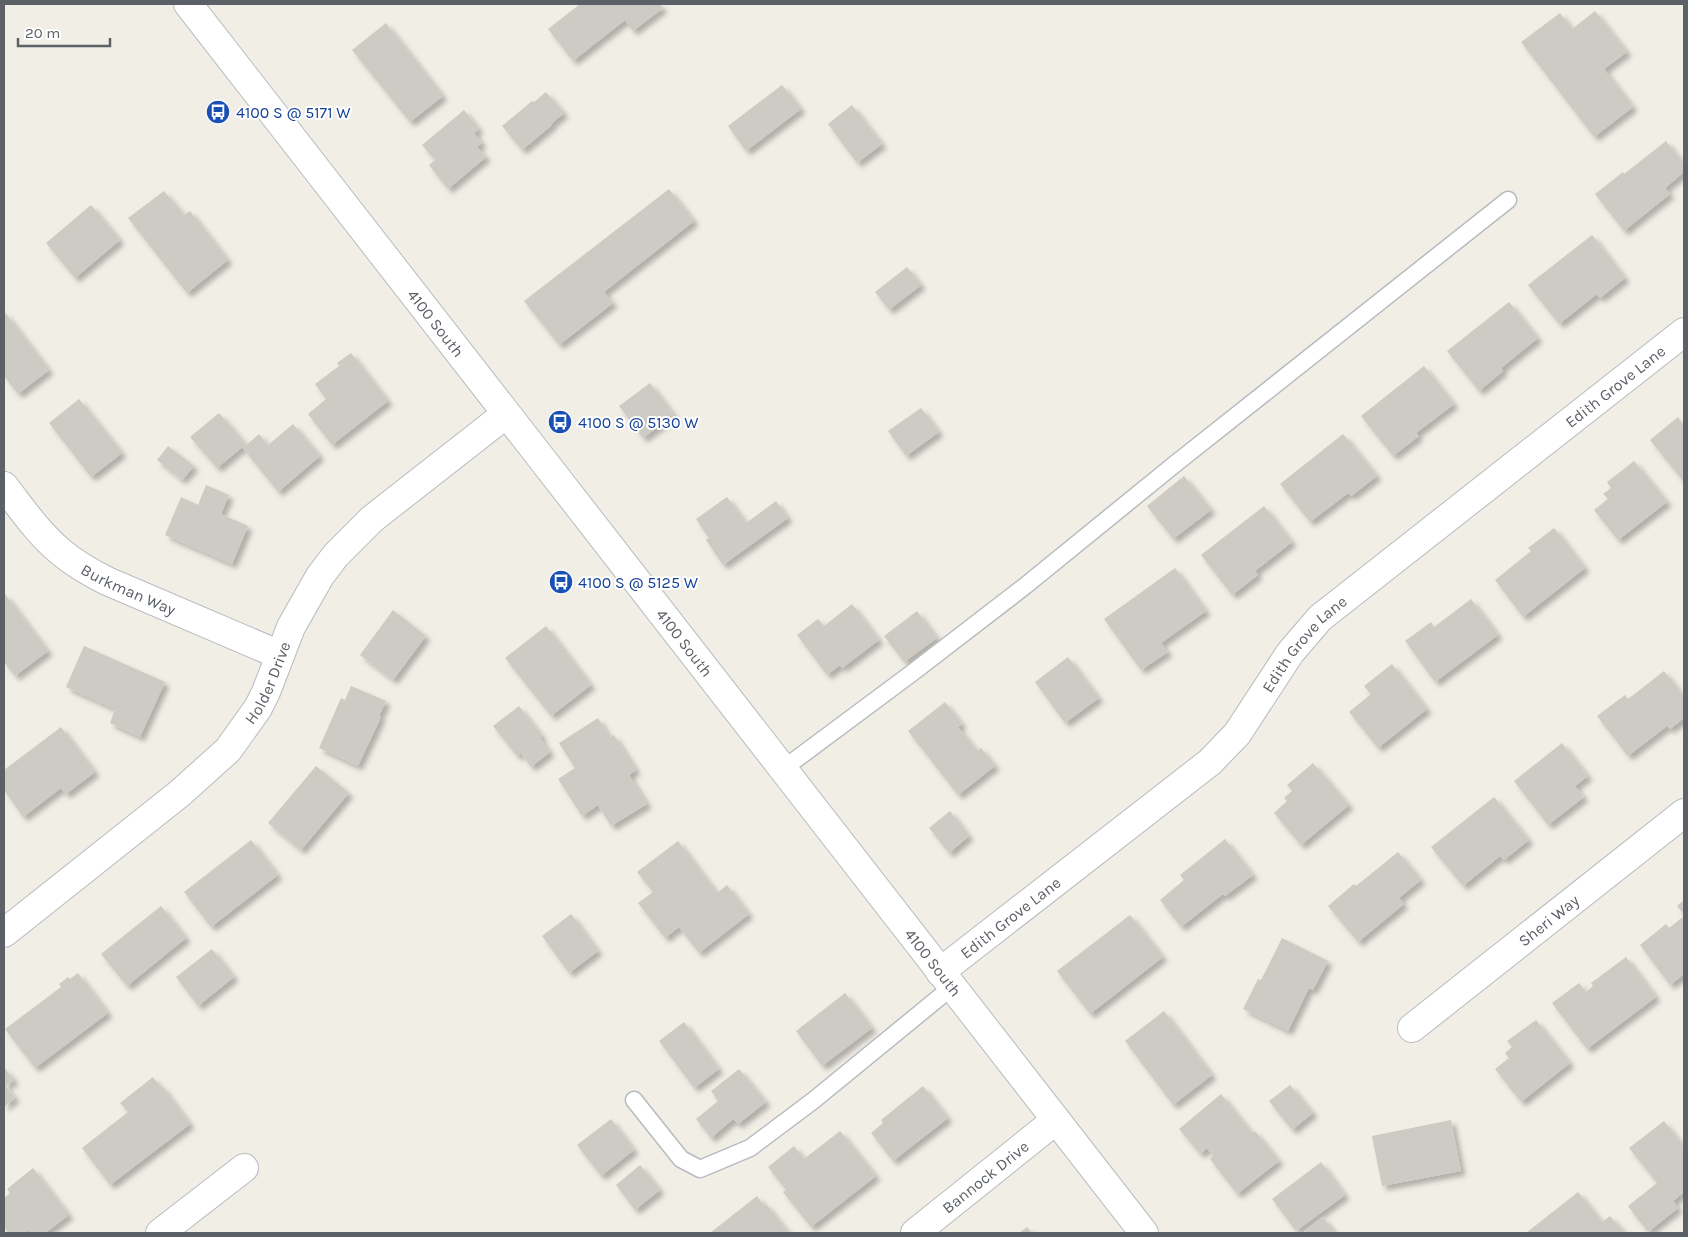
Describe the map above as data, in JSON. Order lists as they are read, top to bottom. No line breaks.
{"streets":{"street":["4100 South","Edith Grove Lane","Burkman Way","Holder Drive","Sheri Way","Bannock Drive"]},"crossings":[["4100 South","Edith Grove Lane"],["4100 South","Holder Drive"],["4100 South","Bannock Drive"],["Burkman Way","Holder Drive"]],"places":{"bus stop":["4100 S @ 5171 W","4100 S @ 5130 W","4100 S @ 5125 W"]},"scale_bar":"20 m"}
